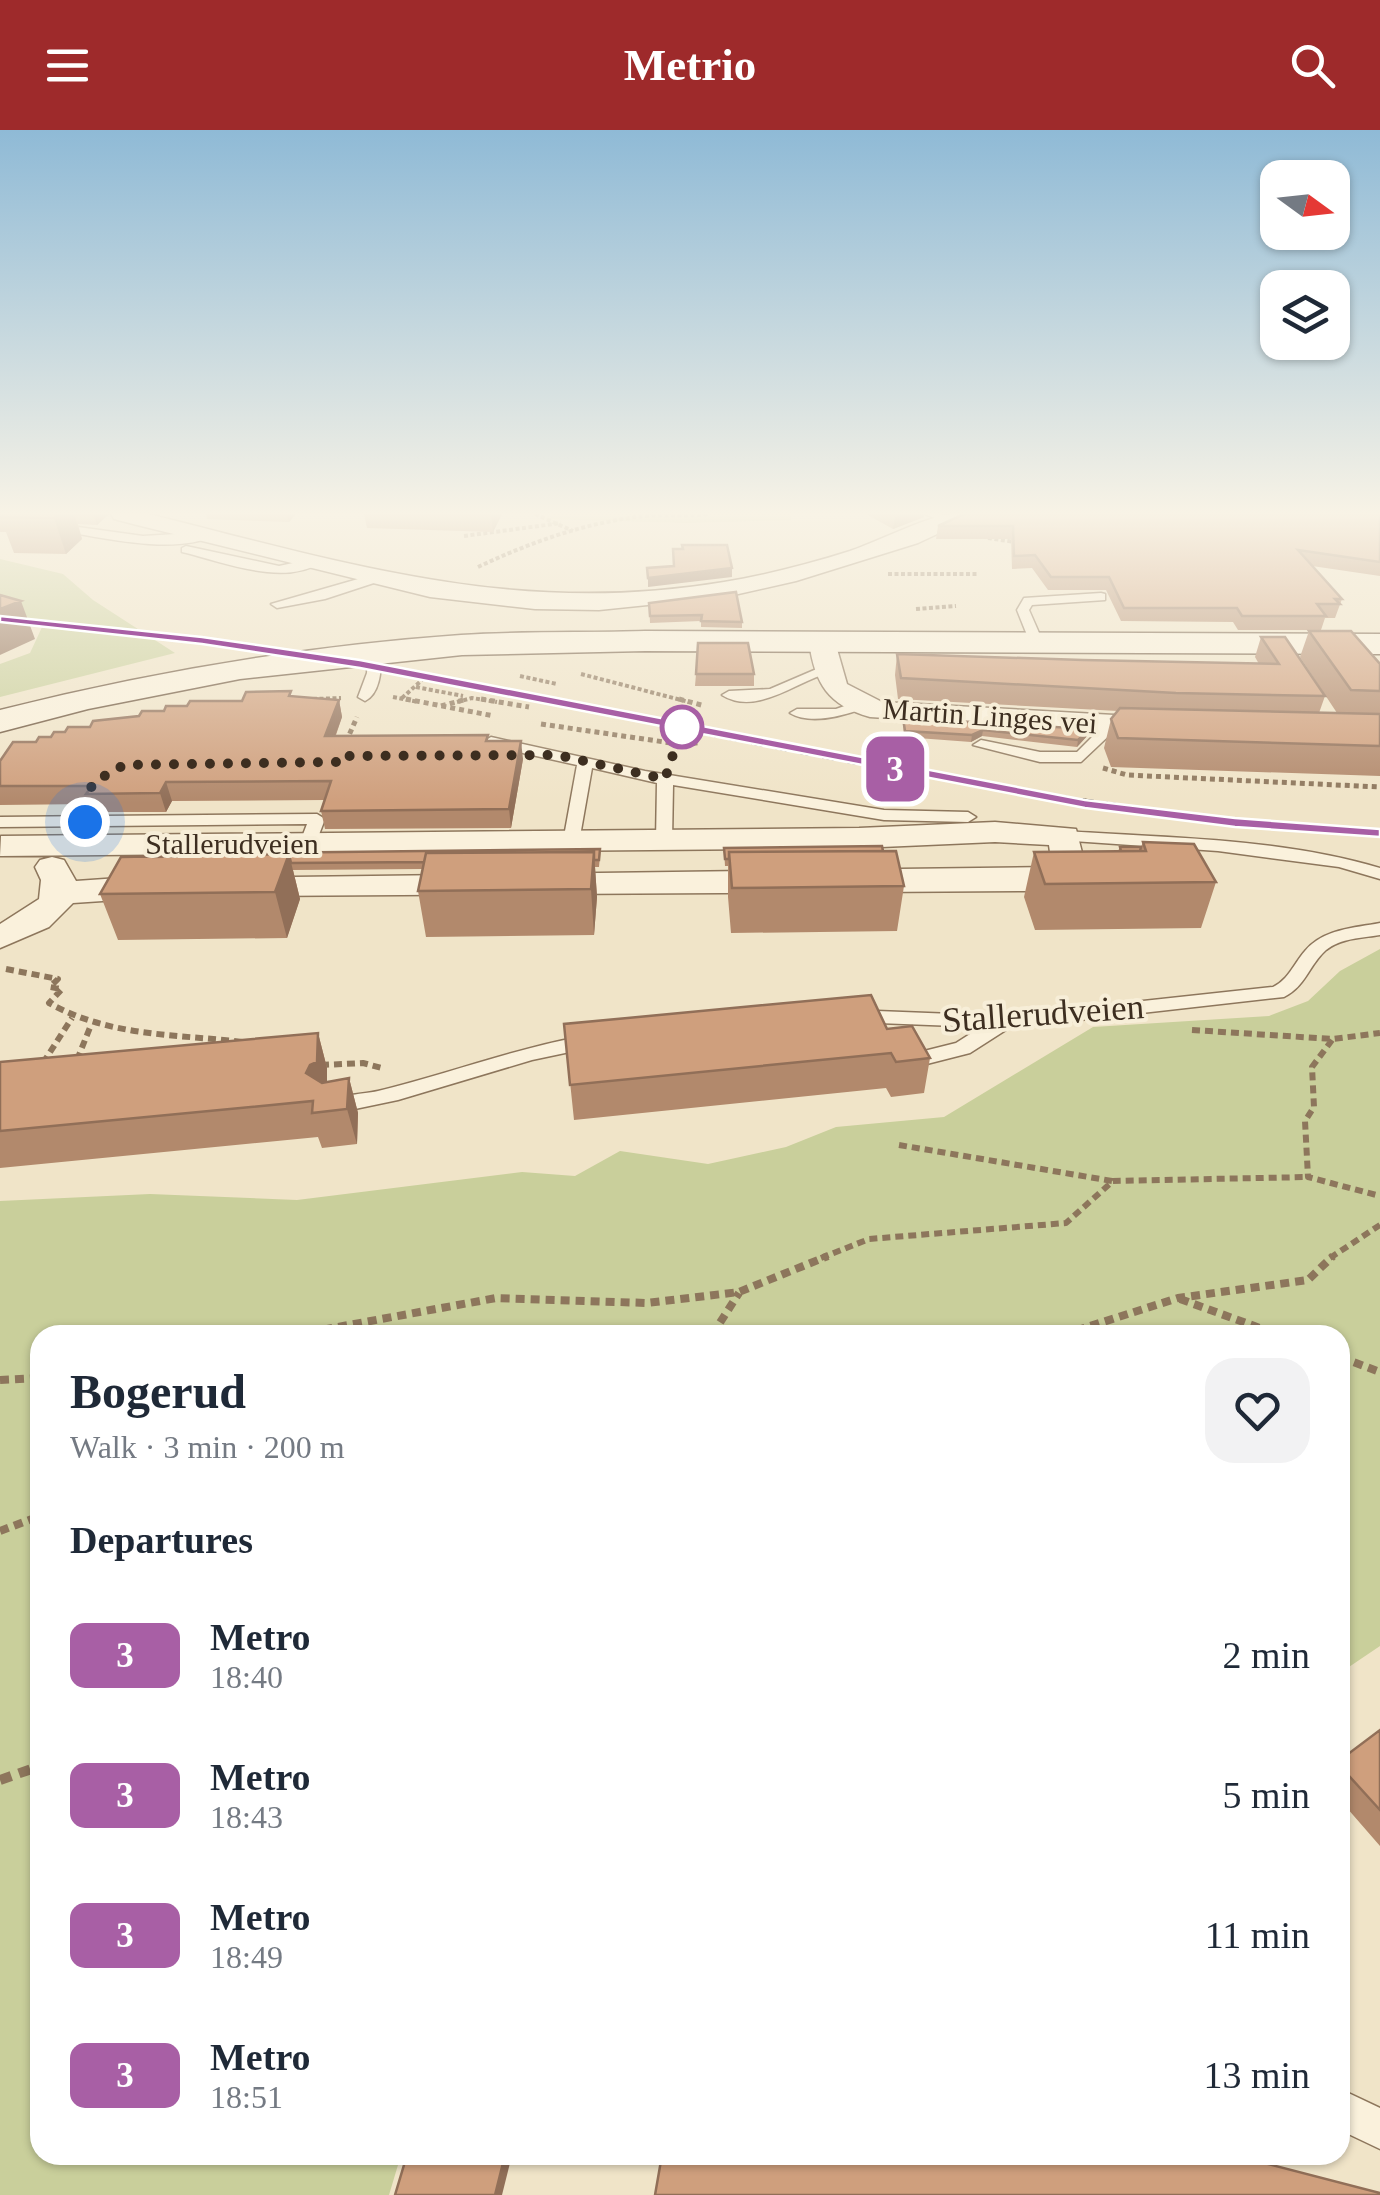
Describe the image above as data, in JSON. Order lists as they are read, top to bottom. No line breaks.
{"streets":{"street":["Martin Linges vei","Stallerudveien"]},"lines":["metro line 3"],"north":"right","page":{"header":"Metrio","on_map":"3","heading":[["Bogerud","Walk · 3 min · 200 m"],"Departures"],"list":[{"mark":"3","name":"Metro","note":"18:40","value":"2 min"},{"mark":"3","name":"Metro","note":"18:43","value":"5 min"},{"mark":"3","name":"Metro","note":"18:49","value":"11 min"},{"mark":"3","name":"Metro","note":"18:51","value":"13 min"}]}}
